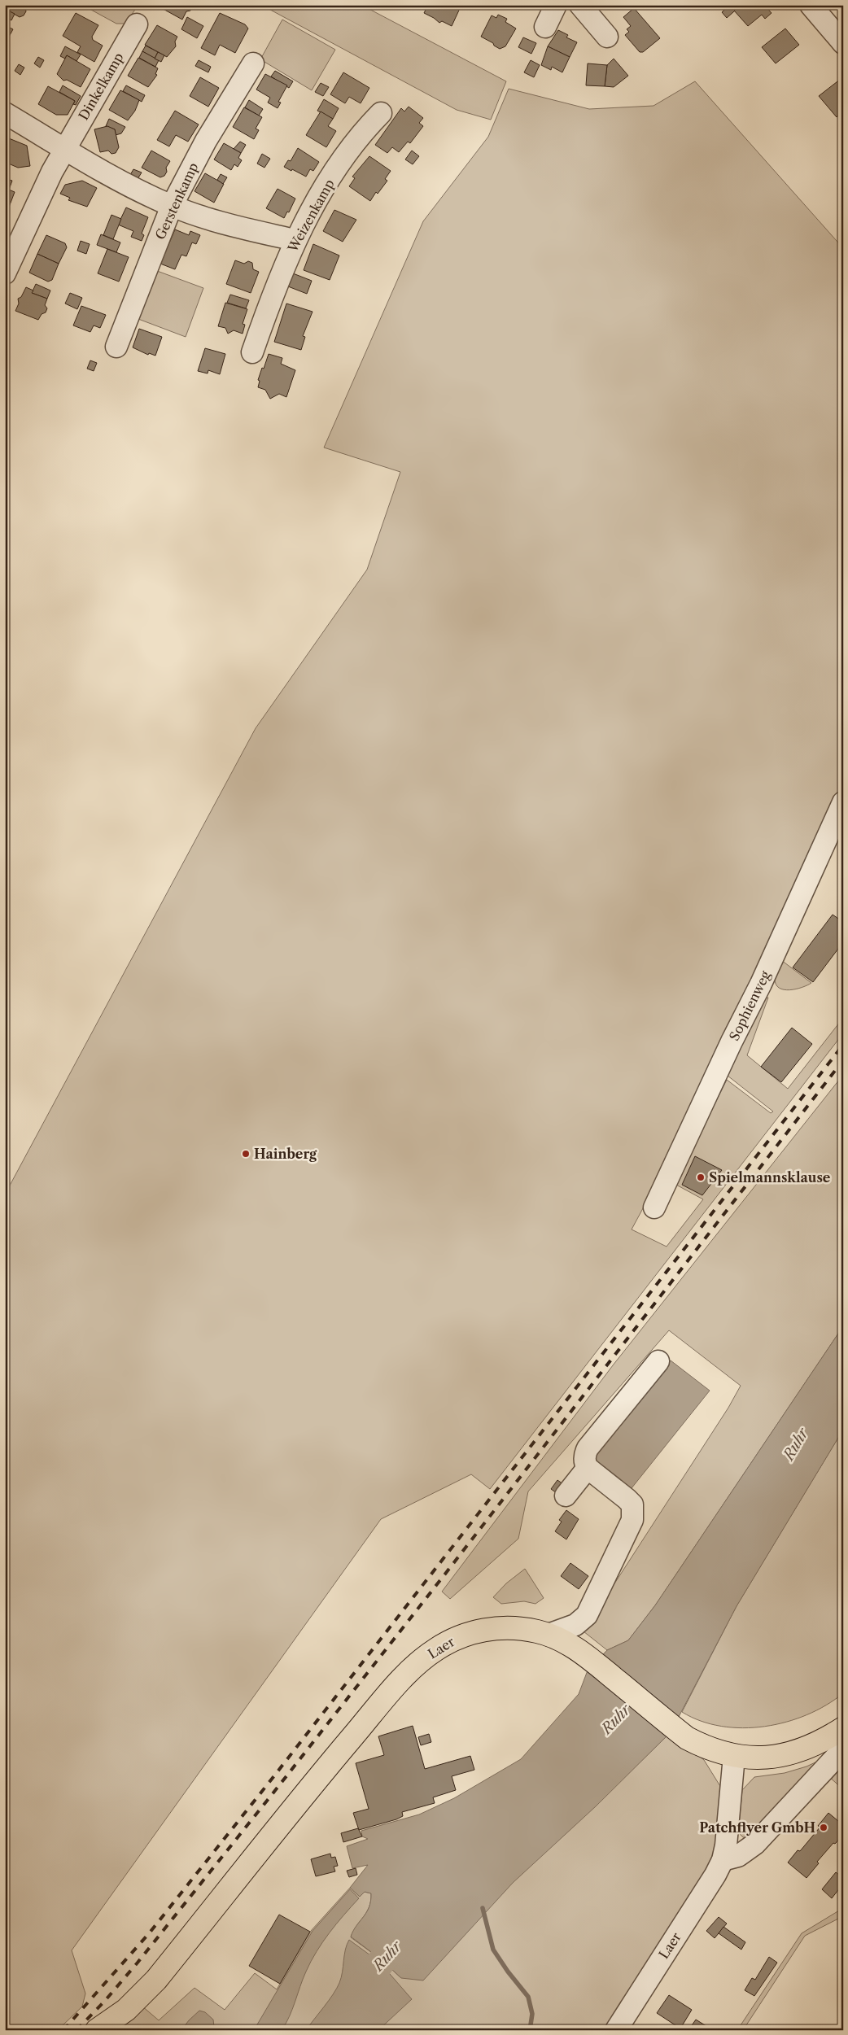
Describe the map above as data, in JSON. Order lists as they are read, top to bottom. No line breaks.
{"streets":{"main road":["Laer"],"street":["Dinkelkamp","Gerstenkamp","Weizenkamp","Sophienweg"]},"water":["Ruhr"],"places":["Hainberg","Spielmannsklause","Patchflyer GmbH"]}
